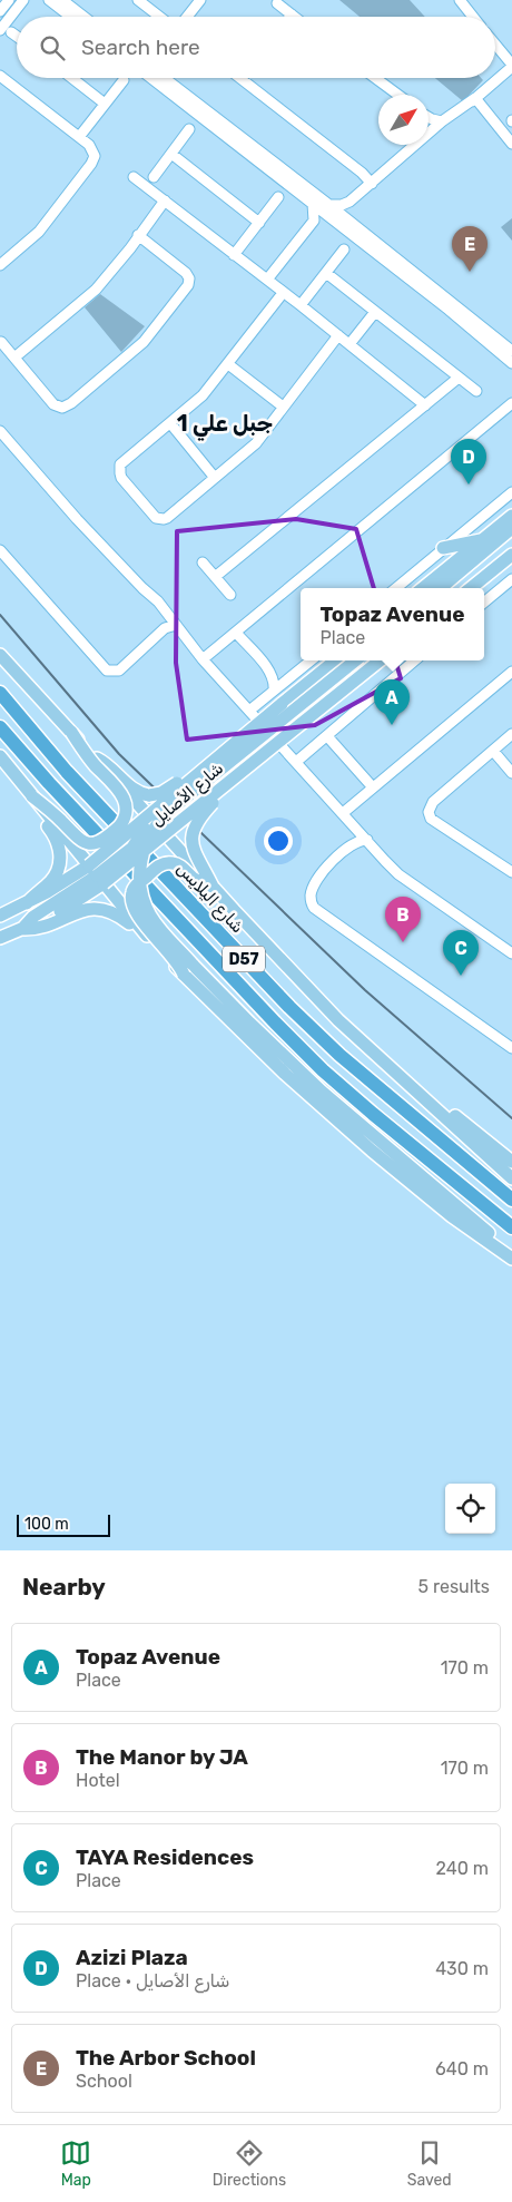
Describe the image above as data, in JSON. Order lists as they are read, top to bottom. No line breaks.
{"streets":{"highway":["شارع اليلايس","D57"],"main road":["شارع الأصايل"]},"districts":["جبل علي 1"],"scale_bar":"100 m","north":"top right","page":{"search":"Search here","pins":["E","D","A","B","C"],"popup":["Topaz Avenue","Place"],"scale":"100 m","heading":["Nearby","5 results"],"list":[{"mark":"A","name":"Topaz Avenue","note":"Place","value":"170 m"},{"mark":"B","name":"The Manor by JA","note":"Hotel","value":"170 m"},{"mark":"C","name":"TAYA Residences","note":"Place","value":"240 m"},{"mark":"D","name":"Azizi Plaza","note":"Place · شارع الأصايل","value":"430 m"},{"mark":"E","name":"The Arbor School","note":"School","value":"640 m"}],"nav":["Map","Directions","Saved"]}}
